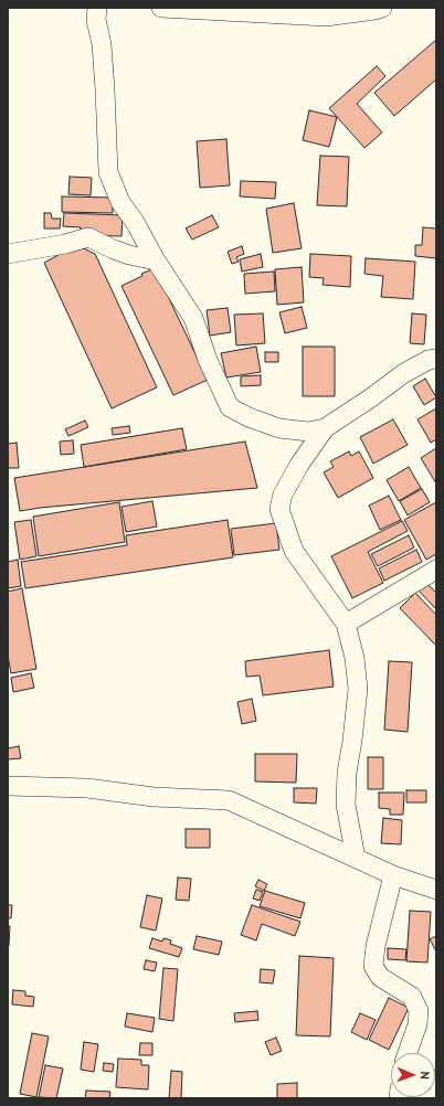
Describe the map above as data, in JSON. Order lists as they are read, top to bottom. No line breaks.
{"north":"right"}
